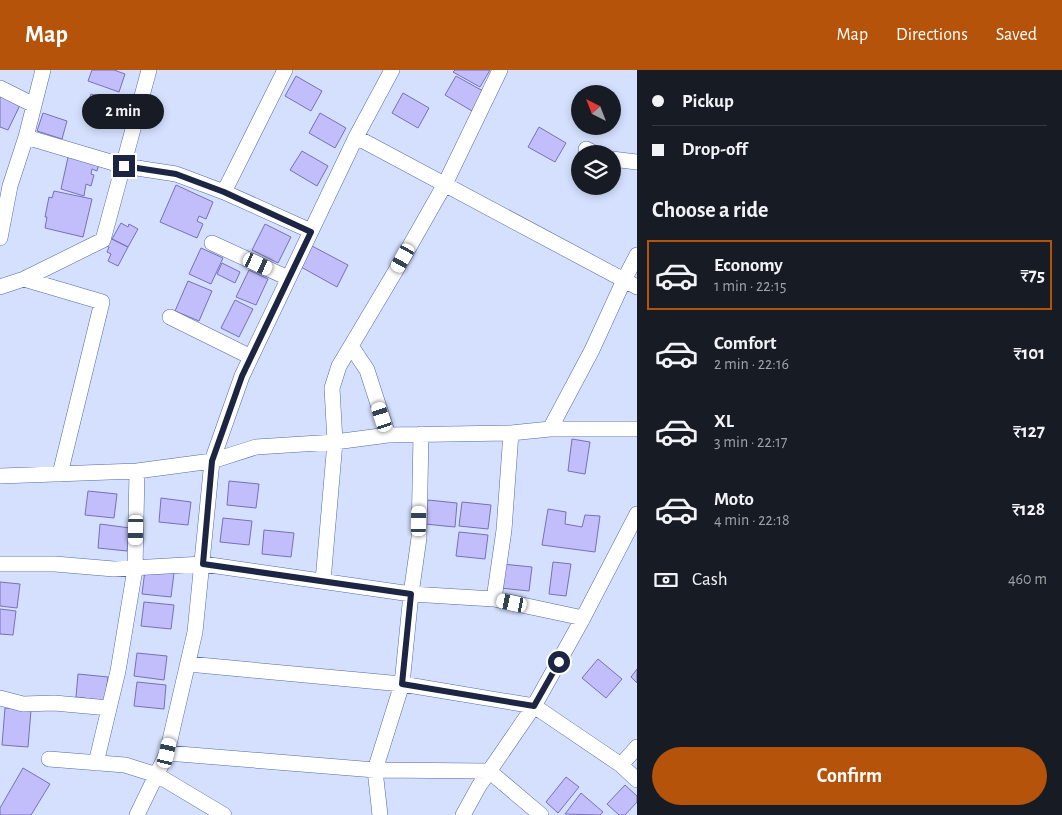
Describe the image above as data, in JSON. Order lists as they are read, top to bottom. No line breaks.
{"north":"top left","page":{"header":"Map","nav":["Map","Directions","Saved"],"banner":["Pickup","Drop-off"],"bubble":"2 min","heading":"Choose a ride","list":[{"name":"Economy","note":"1 min · 22:15","value":"₹75"},{"name":"Comfort","note":"2 min · 22:16","value":"₹101"},{"name":"XL","note":"3 min · 22:17","value":"₹127"},{"name":"Moto","note":"4 min · 22:18","value":"₹128"}],"pay":["Cash","460 m"],"buttons":"Confirm"}}
